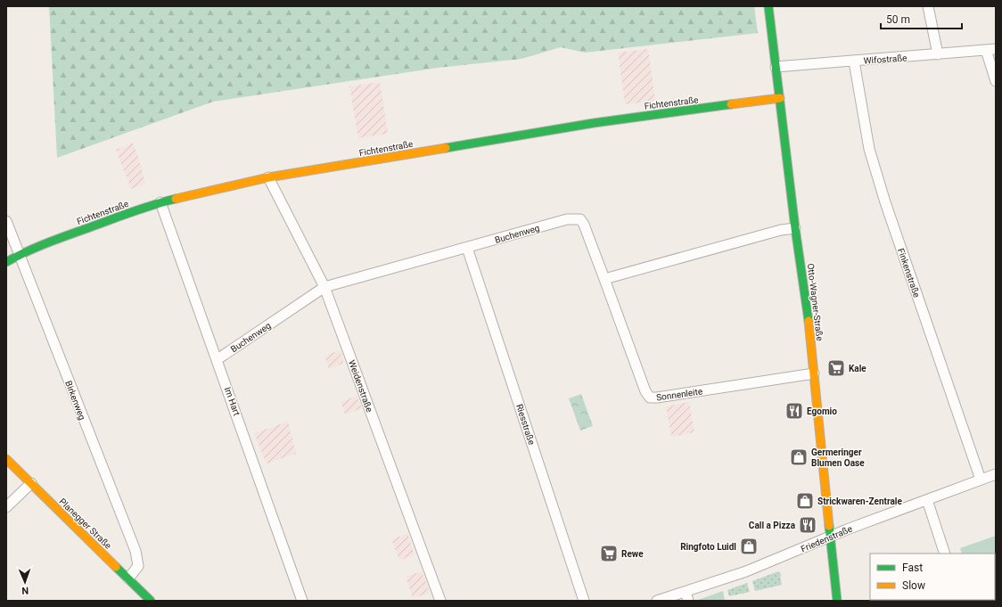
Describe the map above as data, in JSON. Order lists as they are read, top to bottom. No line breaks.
{"streets":{"street":["Wifostraße","Fichtenstraße","Buchenweg","Finkenstraße","Otto-Wagner-Straße","Weidenstraße","Sonnenleite","Birkenweg","Im Hart","Riesstraße","Planegger Straße","Friedenstraße"]},"crossings":[["Wifostraße","Finkenstraße"],["Wifostraße","Otto-Wagner-Straße"],["Fichtenstraße","Otto-Wagner-Straße"],["Fichtenstraße","Weidenstraße"],["Fichtenstraße","Birkenweg"],["Fichtenstraße","Im Hart"],["Buchenweg","Weidenstraße"],["Buchenweg","Sonnenleite"],["Buchenweg","Im Hart"],["Buchenweg","Riesstraße"],["Finkenstraße","Friedenstraße"],["Otto-Wagner-Straße","Sonnenleite"],["Otto-Wagner-Straße","Friedenstraße"],["Birkenweg","Planegger Straße"]],"places":{"supermarket":["Kale","Rewe"],"restaurant":["Egomio","Call a Pizza"],"shop":["Germeringer Blumen Oase","Strickwaren-Zentrale","Ringfoto Luidl"]},"legend":["Fast","Slow"],"scale_bar":"50 m","north":"bottom"}
